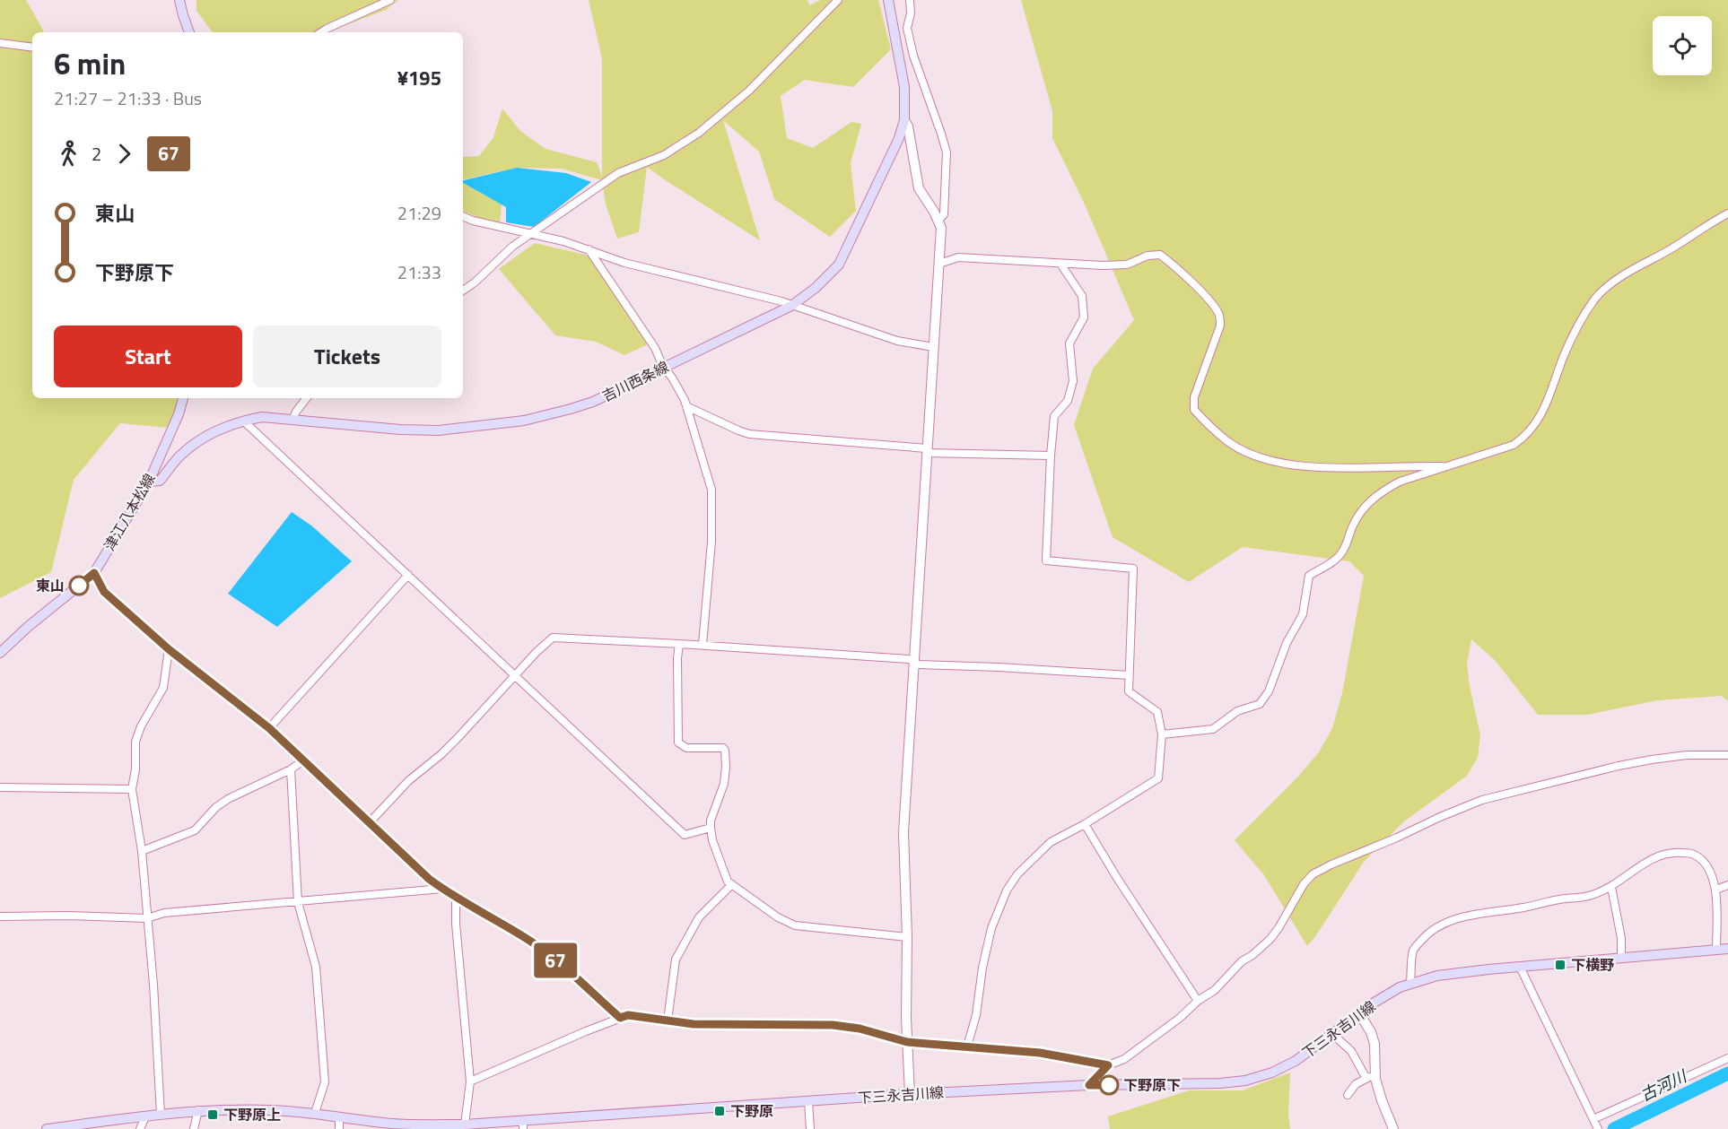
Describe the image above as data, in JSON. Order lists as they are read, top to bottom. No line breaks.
{"streets":{"main road":["吉川西条線","津江八本松線","下三永吉川線"]},"crossings":[["吉川西条線","津江八本松線"]],"water":["古河川"],"places":{"other":["東山","下野原下"],"transit":["下横野","下野原","下野原上"]},"lines":["bus line 67"],"page":{"on_map":"67","heading":["6 min","21:27 – 21:33 · Bus","¥195"],"legs":["2","67"],"list":[{"name":"東山","value":"21:29"},{"name":"下野原下","value":"21:33"}],"buttons":["Start","Tickets"]}}
